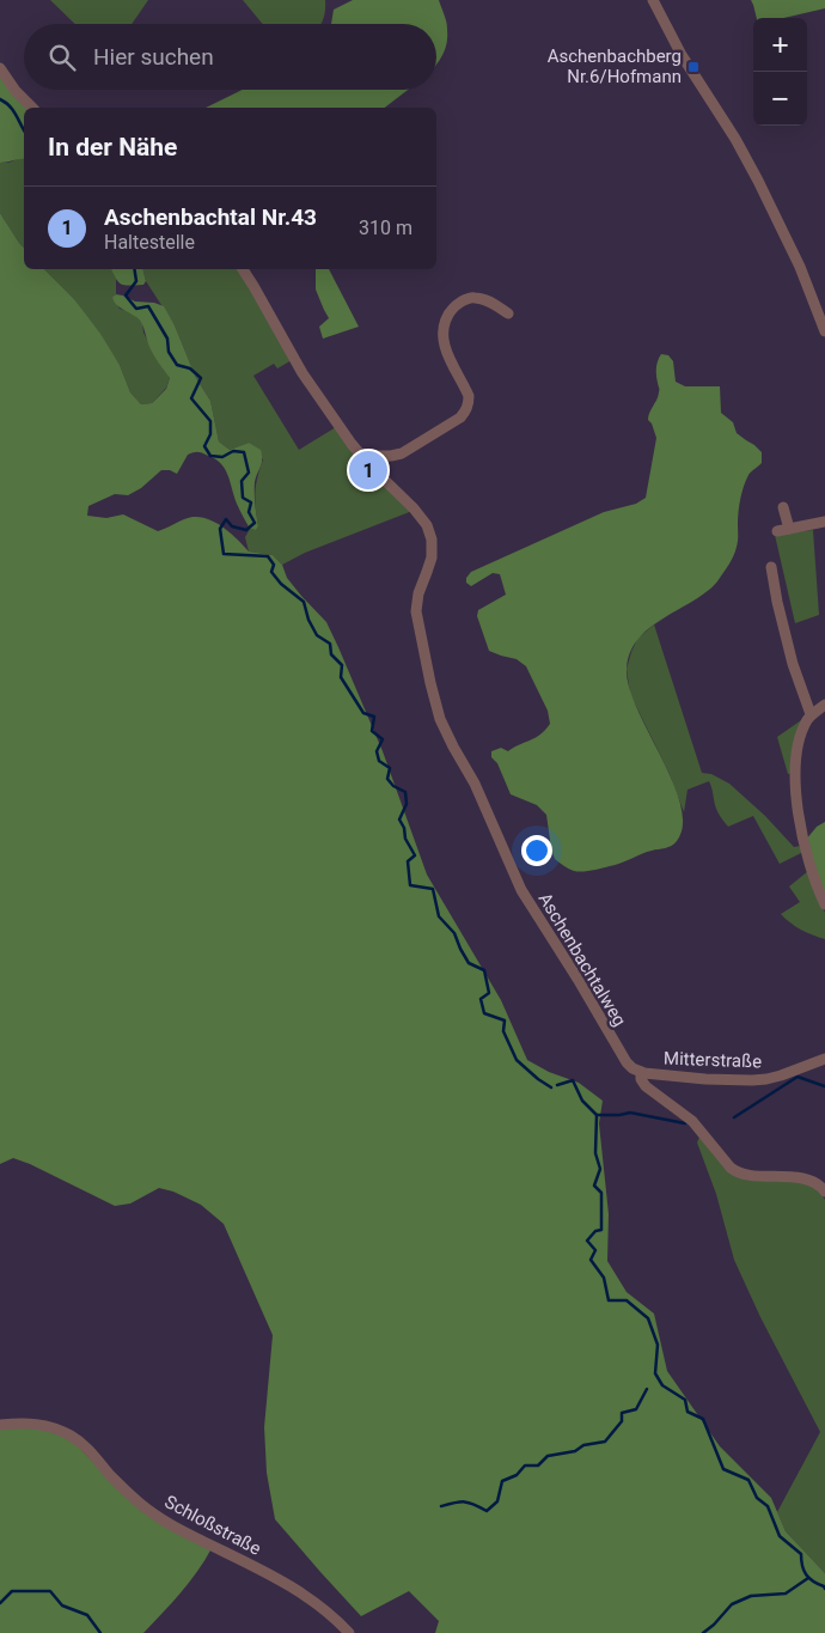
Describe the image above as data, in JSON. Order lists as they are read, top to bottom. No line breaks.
{"streets":{"street":["Aschenbachtalweg","Mitterstraße","Schloßstraße"]},"crossings":[["Aschenbachtalweg","Mitterstraße"]],"places":{"transit":["Aschenbachberg Nr.6/Hofmann"]},"page":{"map_buttons":["+","−"],"search":"Hier suchen","heading":"In der Nähe","list":[{"mark":"1","name":"Aschenbachtal Nr.43","note":"Haltestelle","value":"310 m"}],"pins":"1"}}
